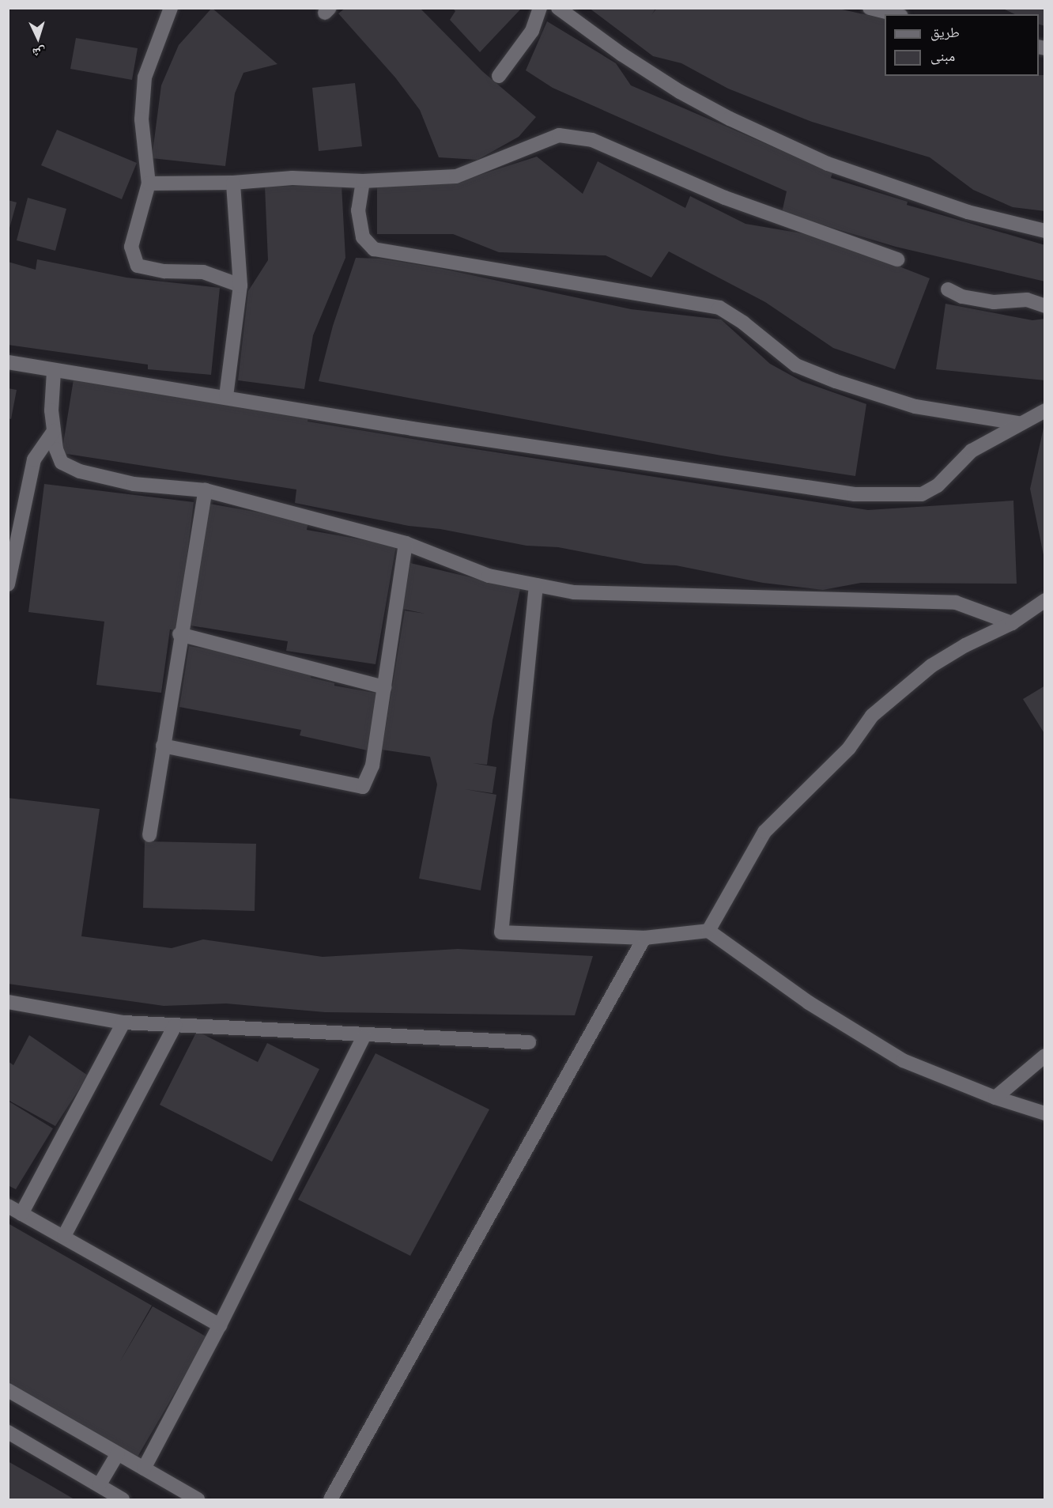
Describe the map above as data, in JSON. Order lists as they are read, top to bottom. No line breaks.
{"legend":["طريق","مبنى"],"north":"bottom"}
